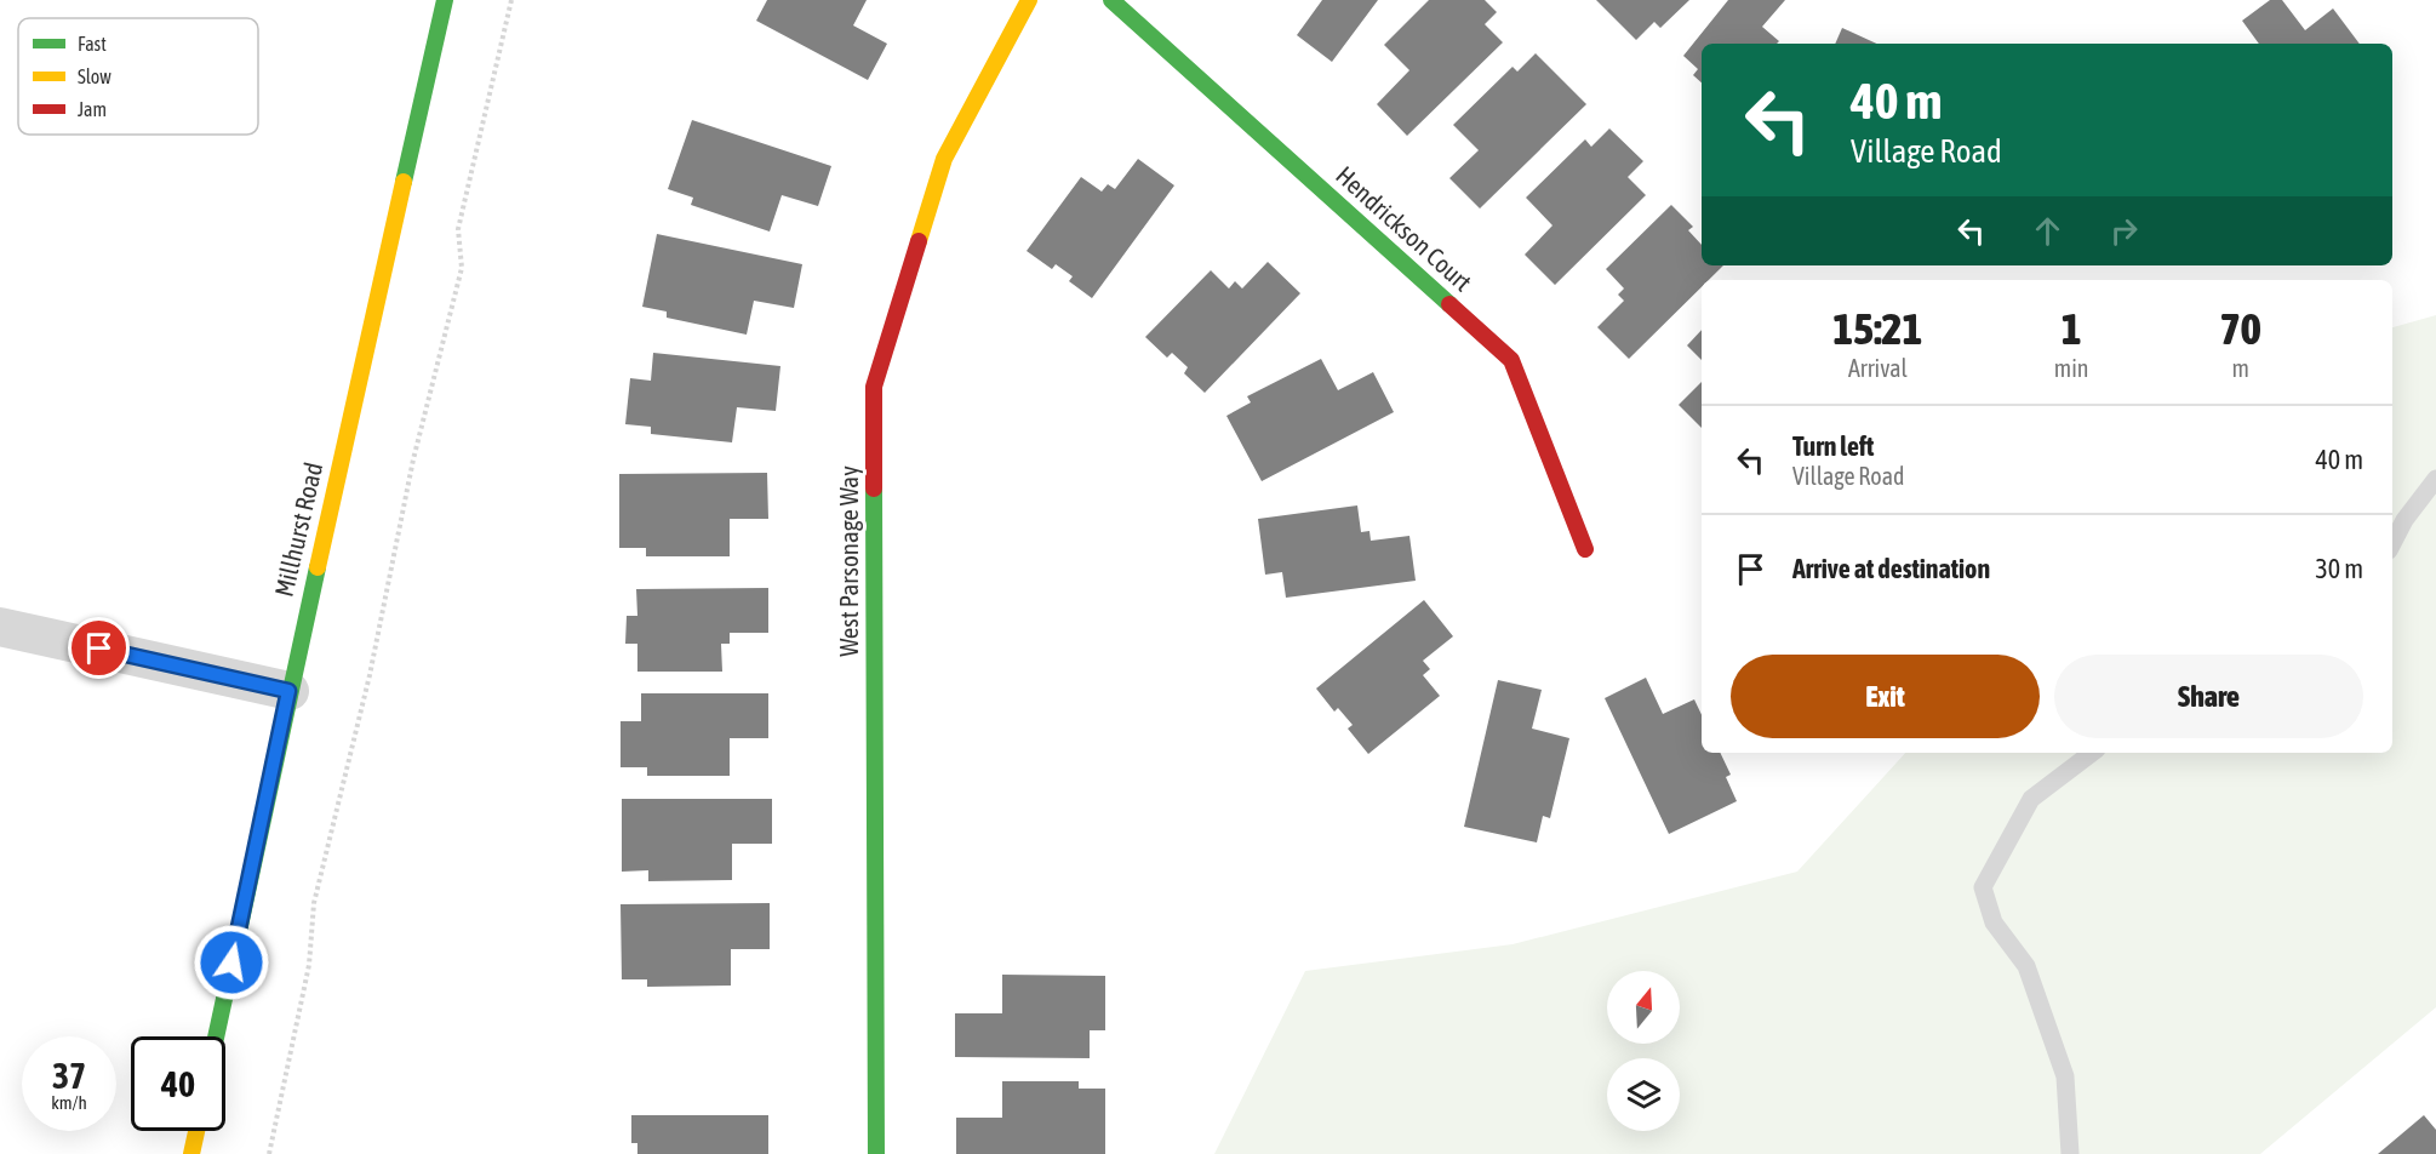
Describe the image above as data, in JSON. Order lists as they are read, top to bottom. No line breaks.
{"streets":{"street":["Hendrickson Court","Millhurst Road","West Parsonage Way"]},"legend":["Fast","Slow","Jam"],"north":"top","page":{"turn":["40 m","Village Road"],"eta":["15:21","Arrival","1","min","70","m"],"list":[{"name":"Turn left","note":"Village Road","value":"40 m"},{"name":"Arrive at destination","value":"30 m"}],"buttons":["Exit","Share"],"speed":"37 km/h","limit":"40"}}
